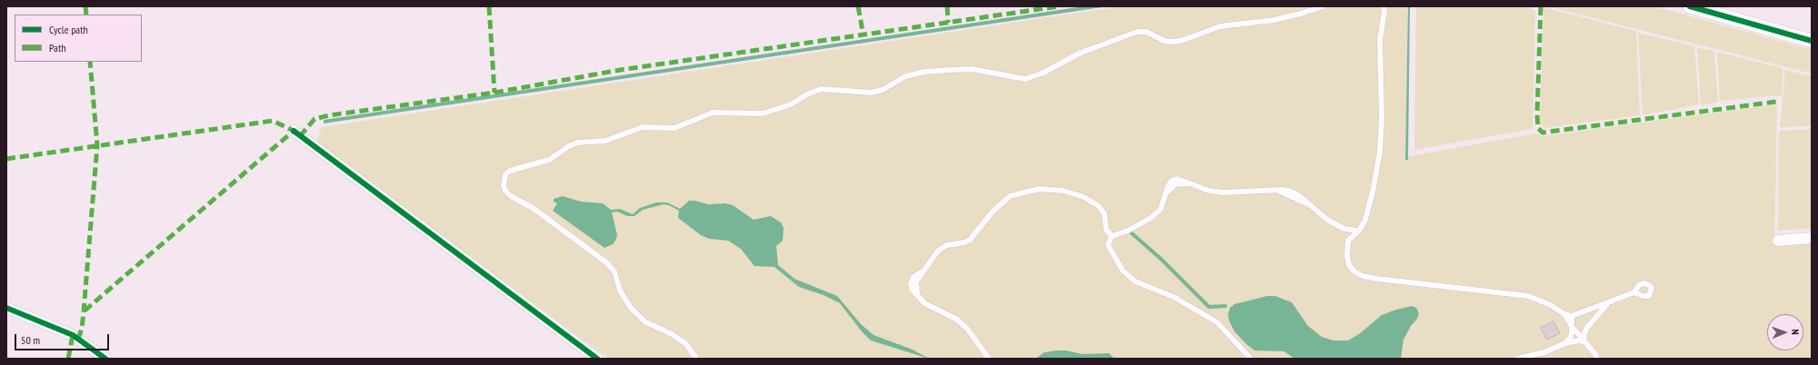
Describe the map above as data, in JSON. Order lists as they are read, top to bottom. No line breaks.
{"legend":["Cycle path","Path"],"scale_bar":"50 m","north":"right"}
